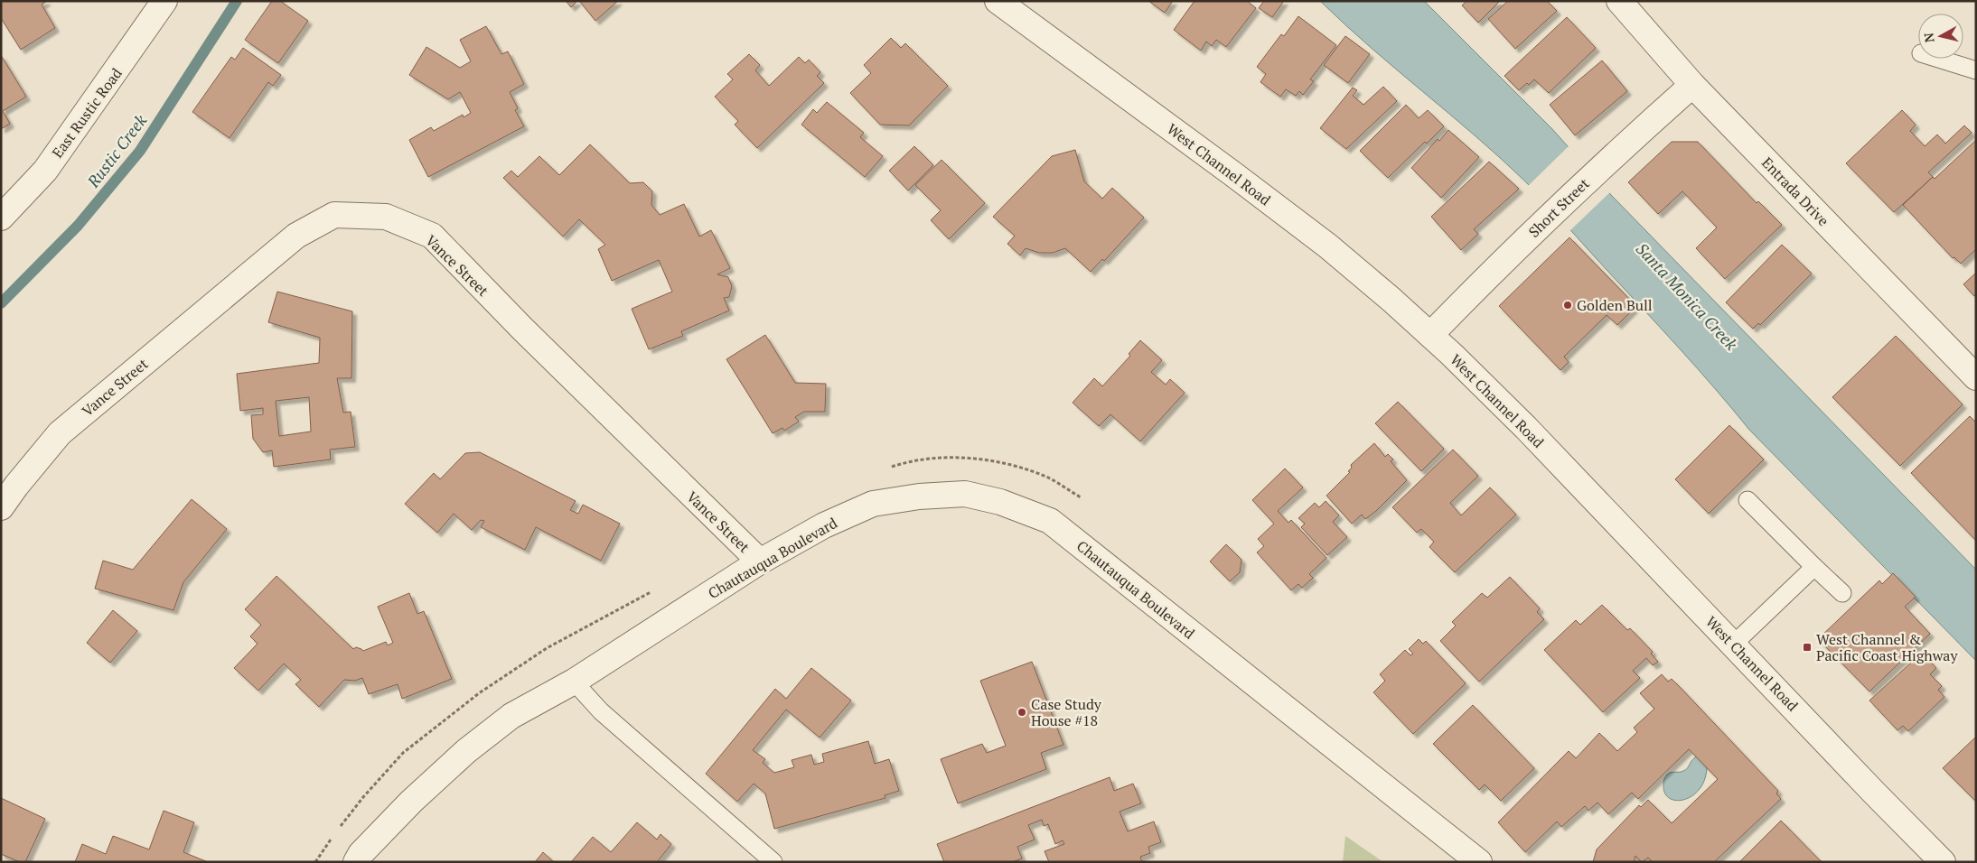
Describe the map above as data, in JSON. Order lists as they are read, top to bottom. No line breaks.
{"streets":{"street":["East Rustic Road","West Channel Road","Entrada Drive","Short Street","Vance Street","Chautauqua Boulevard"]},"crossings":[["West Channel Road","Short Street"],["Entrada Drive","Short Street"],["Vance Street","Chautauqua Boulevard"]],"water":["Rustic Creek","Santa Monica Creek"],"places":{"other":["Golden Bull","Case Study House #18"],"transit":["West Channel & Pacific Coast Highway"]},"north":"left"}
